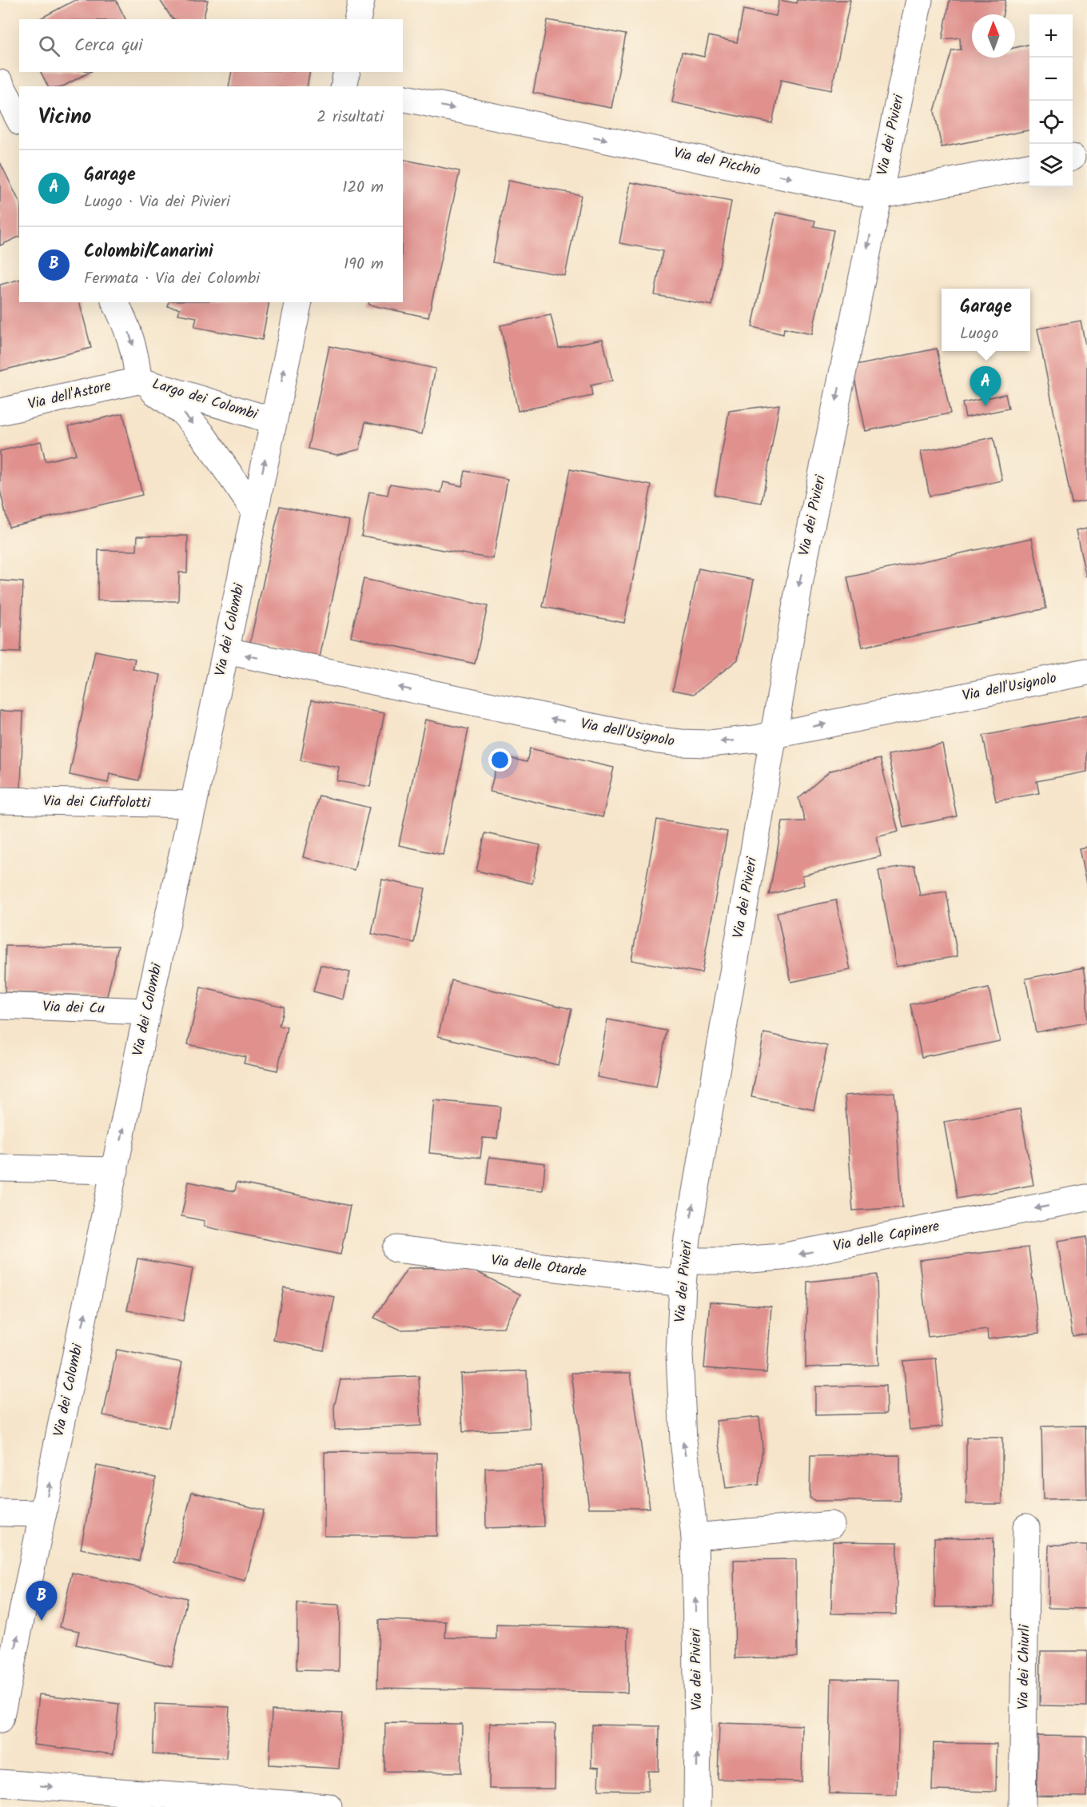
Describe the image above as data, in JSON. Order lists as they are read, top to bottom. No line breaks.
{"streets":{"street":["Via dei Pivieri","Via del Picchio","Via dell'Astore","Largo dei Colombi","Via dei Colombi","Via dell'Usignolo","Via dei Ciuffolotti","Via dei Cu","Via delle Capinere","Via delle Otarde","Via dei Chiurli"]},"crossings":[["Via dei Pivieri","Via del Picchio"],["Via dei Pivieri","Via dell'Usignolo"],["Via dei Pivieri","Via delle Capinere"],["Via dei Pivieri","Via delle Otarde"],["Via dell'Astore","Largo dei Colombi"],["Largo dei Colombi","Via dei Colombi"],["Via dei Colombi","Via dell'Usignolo"],["Via dei Colombi","Via dei Ciuffolotti"],["Via dei Colombi","Via dei Cu"],["Via delle Capinere","Via delle Otarde"]],"one_way":["Via del Picchio","Largo dei Colombi","Via dei Colombi","Via delle Capinere"],"north":"top","page":{"map_buttons":["+","−"],"search":"Cerca qui","heading":["Vicino","2 risultati"],"list":[{"mark":"A","name":"Garage","note":"Luogo · Via dei Pivieri","value":"120 m"},{"mark":"B","name":"Colombi/Canarini","note":"Fermata · Via dei Colombi","value":"190 m"}],"popup":["Garage","Luogo"],"pins":["A","B"]}}
